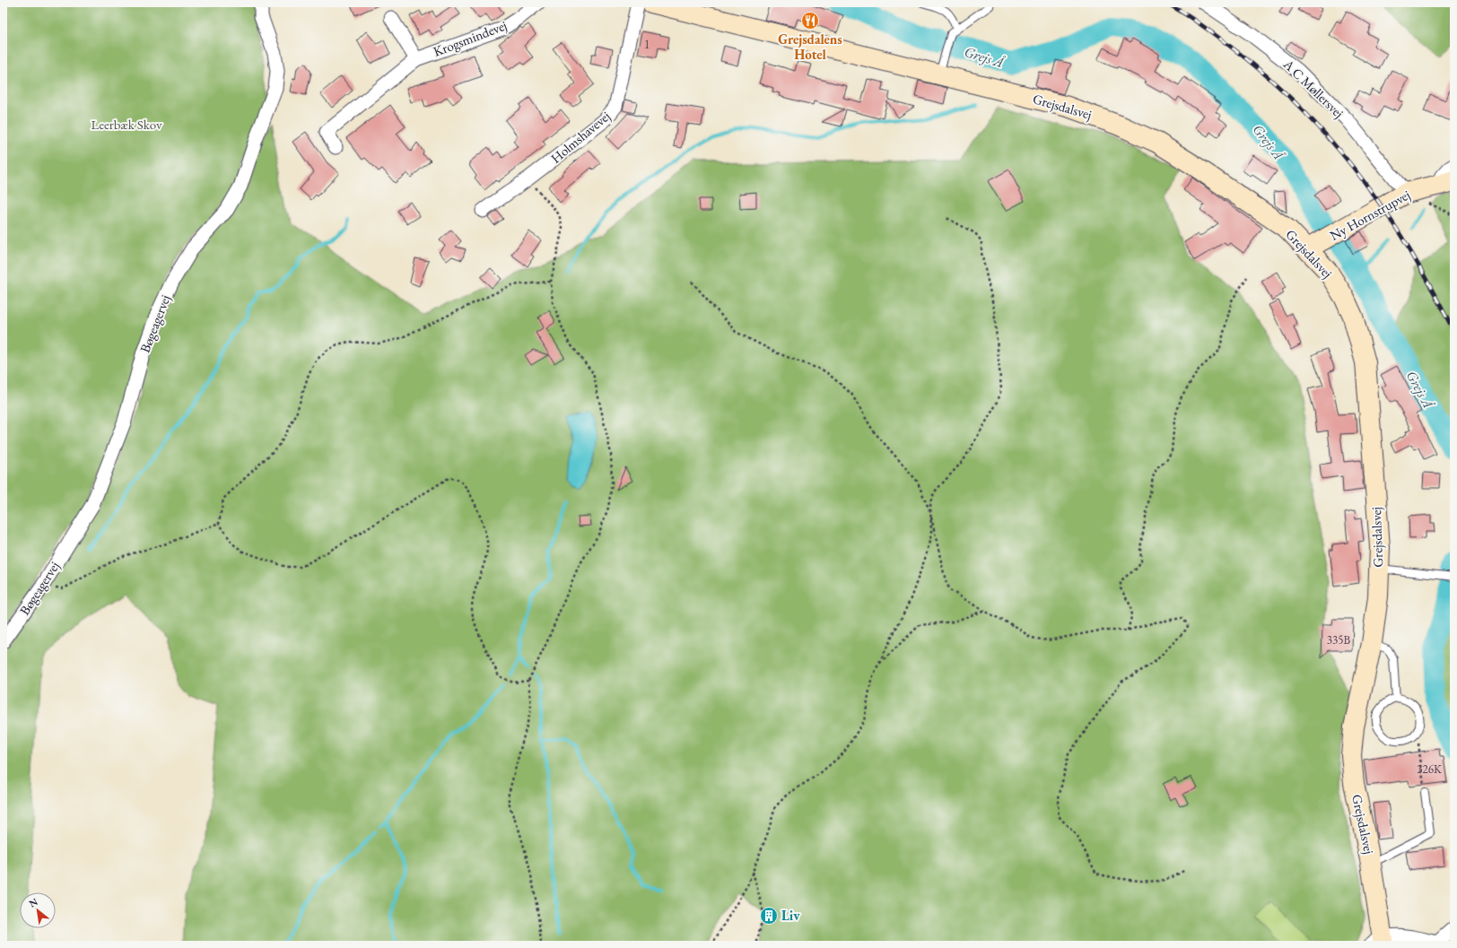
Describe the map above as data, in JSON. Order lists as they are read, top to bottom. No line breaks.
{"streets":{"street":["Krogsmindevej","A C Møllersvej","Grejsdalsvej","Holmshavevej","Ny Hornstrupvej","Bøgeagervej"]},"crossings":[["A C Møllersvej","Ny Hornstrupvej"],["Grejsdalsvej","Ny Hornstrupvej"]],"water":["Grejs Å"],"parks":["Leerbæk Skov"],"places":{"restaurant":["Grejsdalens Hotel"],"building":["Liv"]},"house_numbers":["1","335B","326K"],"north":"top left"}
